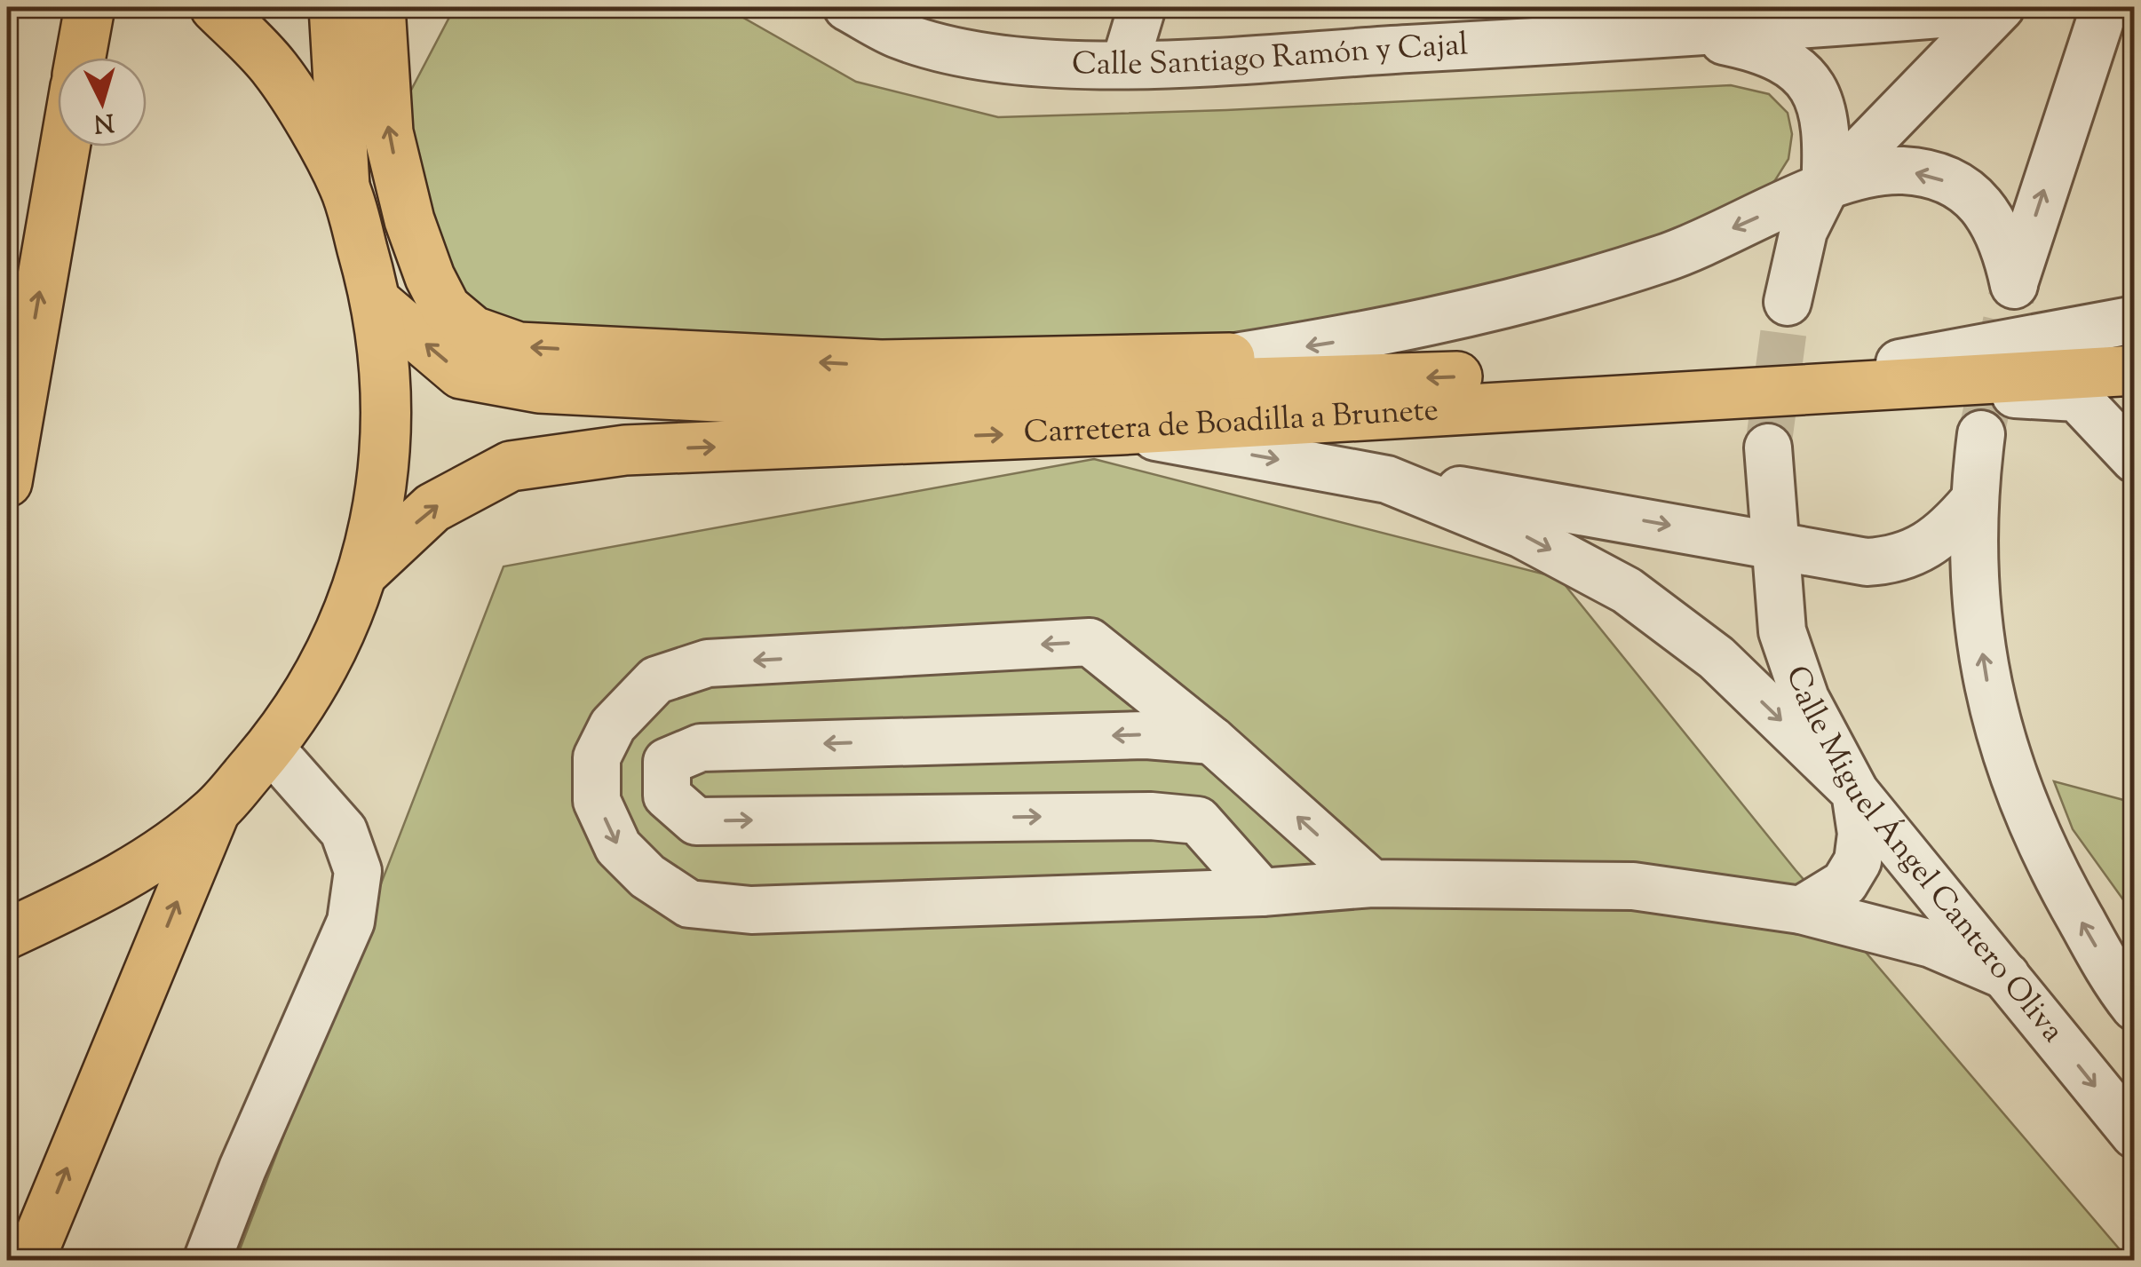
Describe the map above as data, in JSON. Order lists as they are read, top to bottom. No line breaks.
{"streets":{"main road":["Carretera de Boadilla a Brunete"],"street":["Calle Santiago Ramón y Cajal","Calle Miguel Ángel Cantero Oliva"]},"north":"bottom"}
